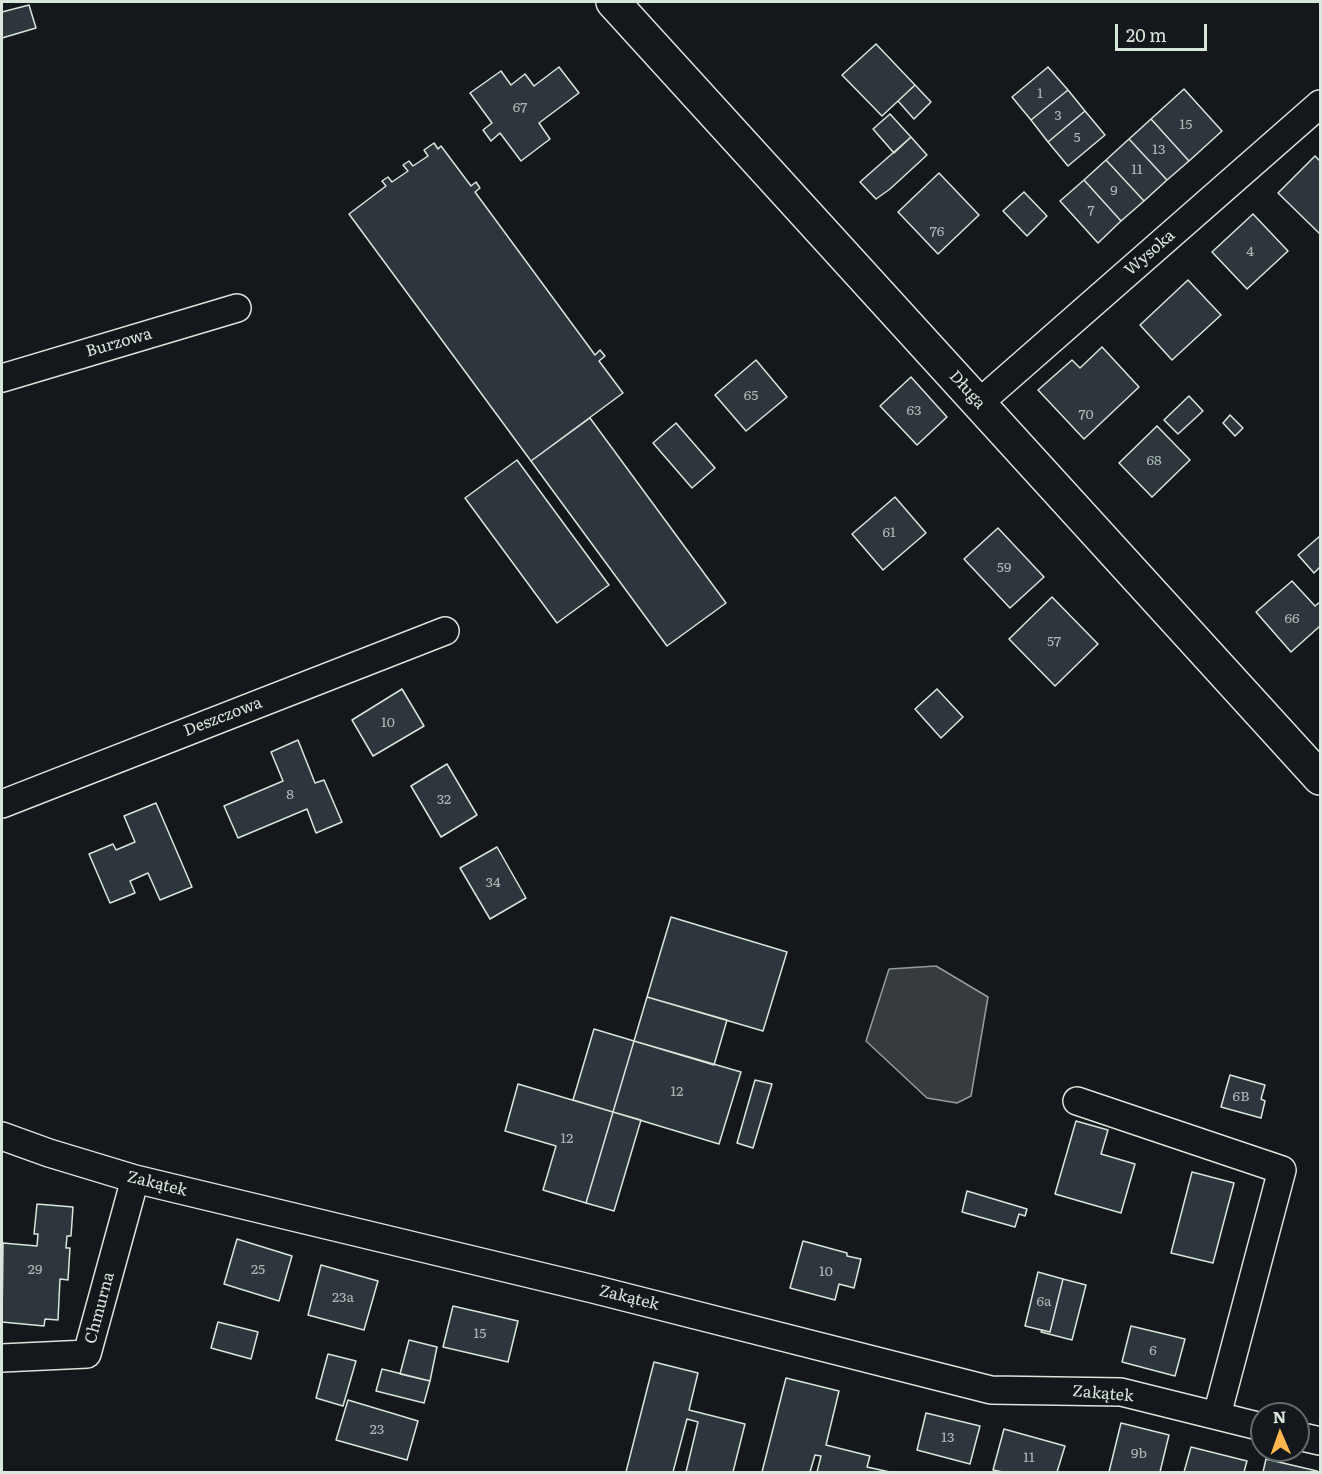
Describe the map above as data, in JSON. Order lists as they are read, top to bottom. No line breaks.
{"streets":{"street":["Wysoka","Burzowa","Długa","Deszczowa","Zakątek","Chmurna"]},"crossings":[["Wysoka","Długa"],["Zakątek","Chmurna"]],"house_numbers":["1","67","3","15","5","13","11","9","7","76","4","65","63","70","68","61","59","66","57","10","8","32","34","12","6B","12","29","25","10","23a","6a","15","6","23","13","9b","11"],"scale_bar":"20 m","north":"top"}
